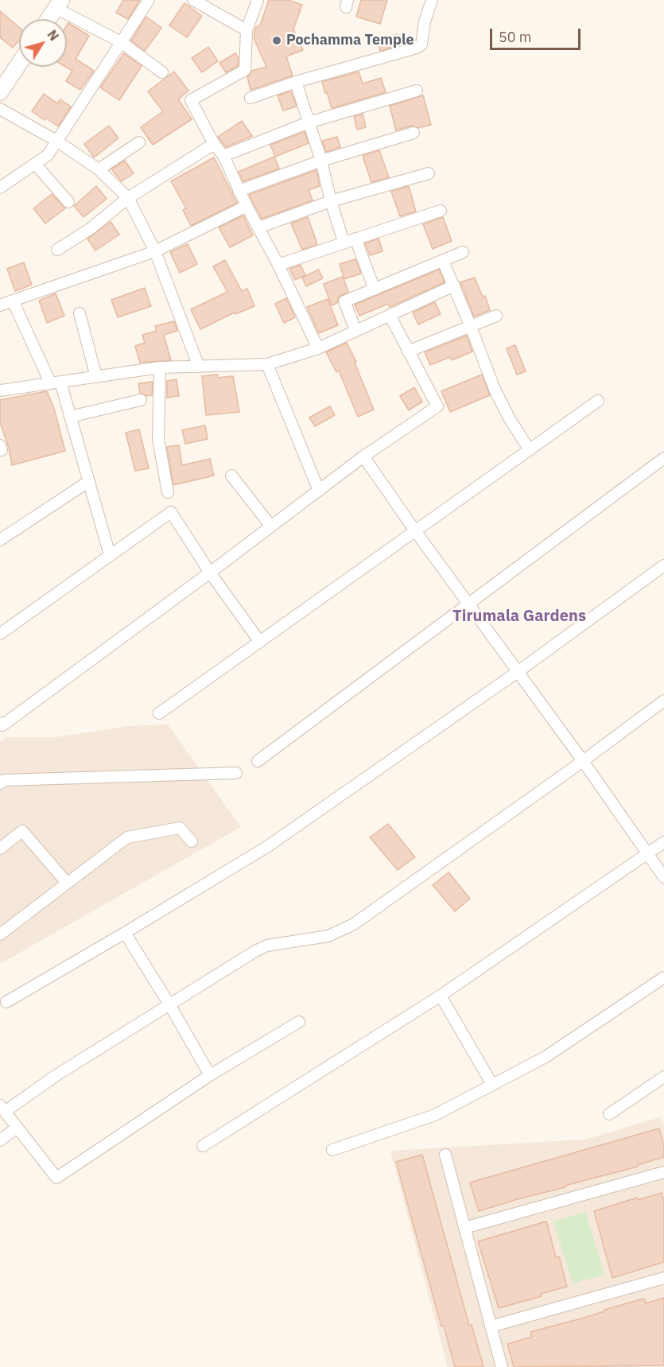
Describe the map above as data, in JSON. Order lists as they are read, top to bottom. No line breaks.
{"districts":["Tirumala Gardens"],"places":["Pochamma Temple"],"scale_bar":"50 m","north":"top right"}
